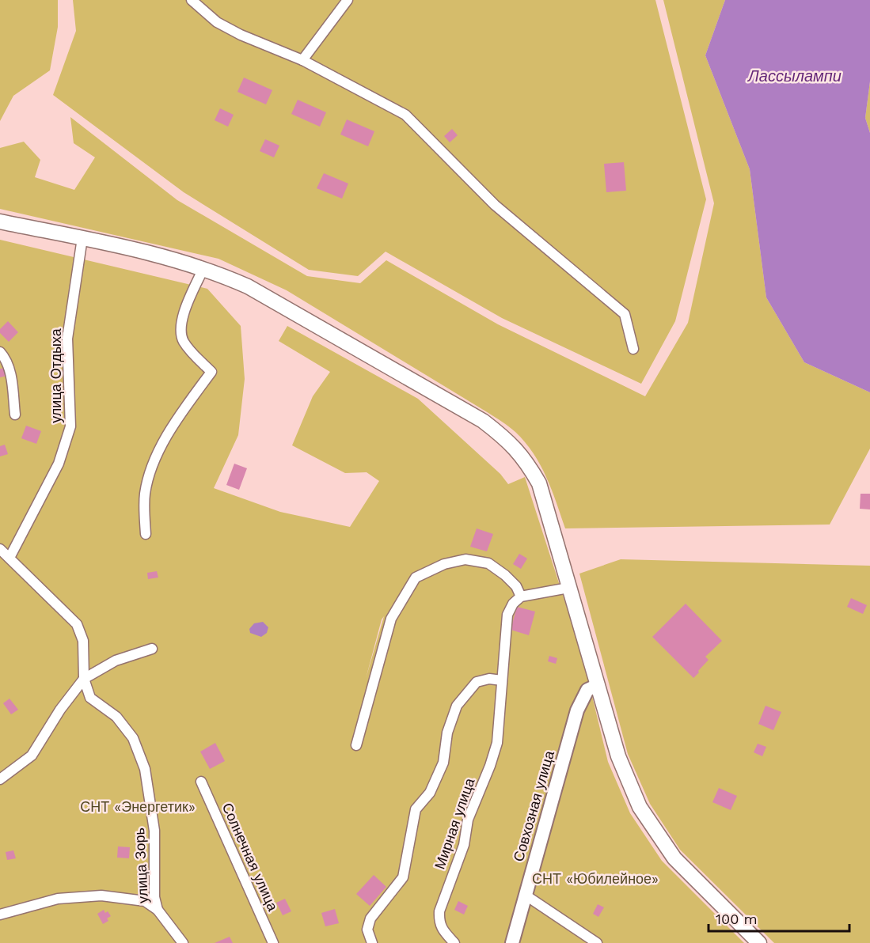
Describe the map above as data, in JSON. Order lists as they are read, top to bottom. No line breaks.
{"streets":{"street":["улица Отдыха","Совхозная улица","Мирная улица","Солнечная улица","улица Зорь"]},"crossings":[["улица Отдыха","улица Зорь"]],"water":["Лассылампи"],"parks":["СНТ «Энергетик»","СНТ «Юбилейное»"],"scale_bar":"100 m"}
